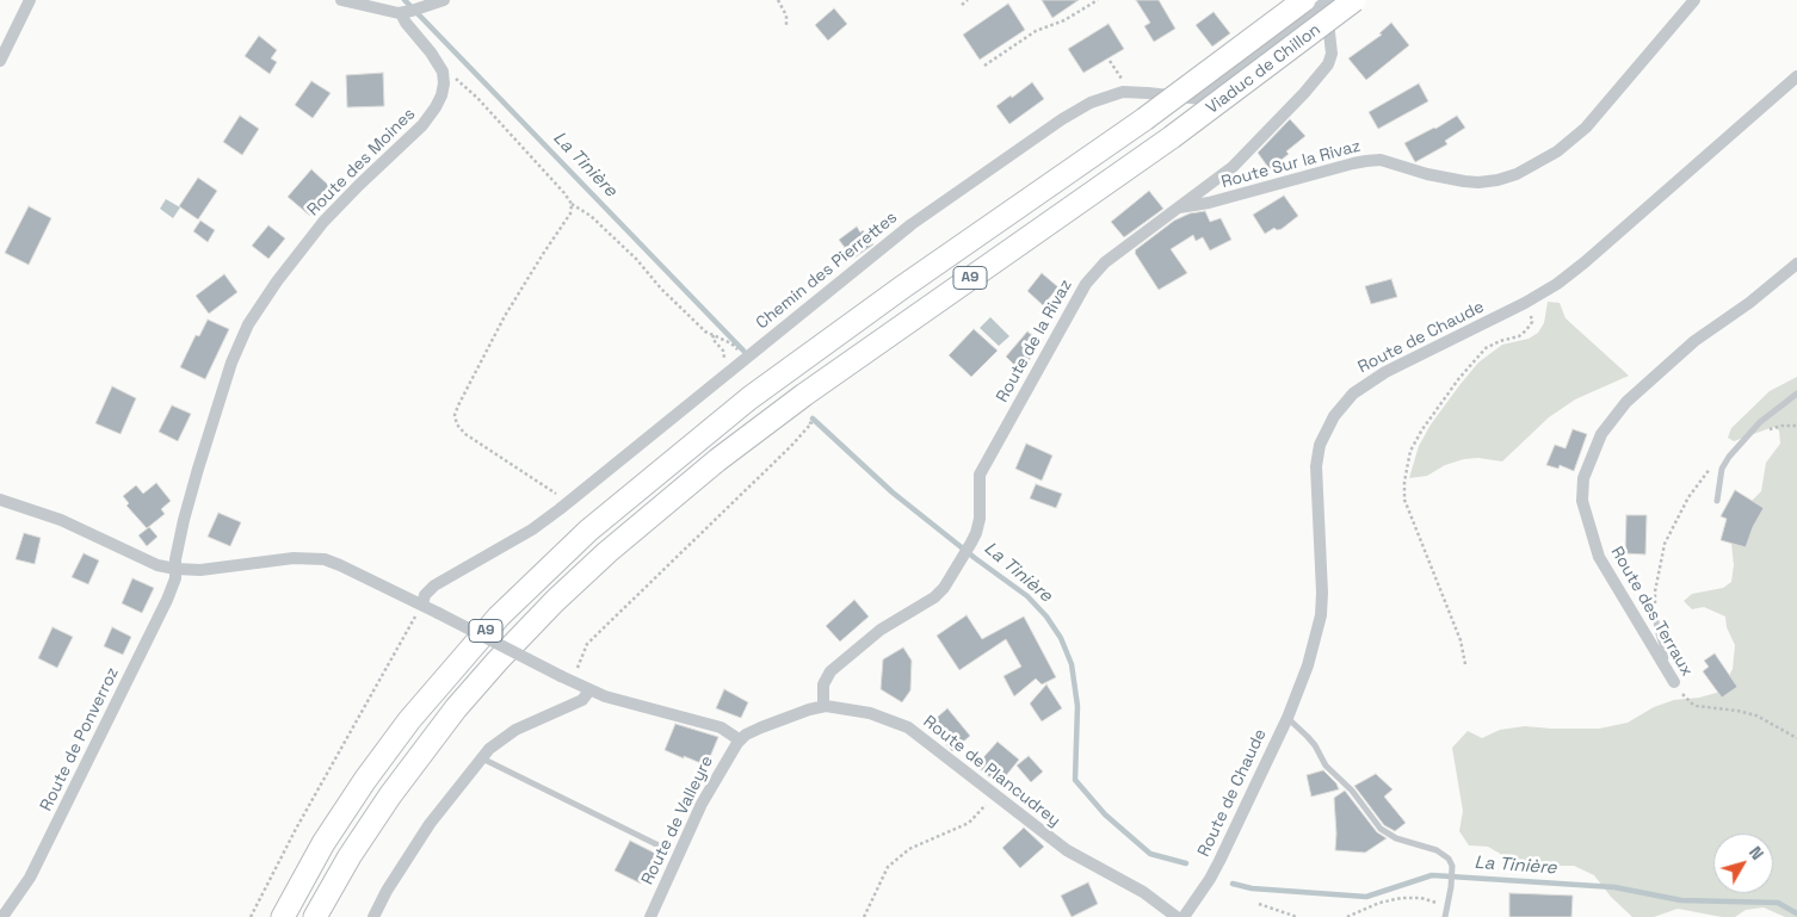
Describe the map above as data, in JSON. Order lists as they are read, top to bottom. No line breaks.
{"streets":{"highway":["Viaduc de Chillon","A9"],"street":["Route des Moines","Route Sur la Rivaz","Chemin des Pierrettes","Route de Chaude","Route de la Rivaz","Route des Terraux","Route de Ponverroz","Route de Plancudrey","Route de Valleyre"]},"crossings":[["Viaduc de Chillon","Chemin des Pierrettes"],["Viaduc de Chillon","Route de la Rivaz"],["Route des Moines","Route de Ponverroz"],["Route Sur la Rivaz","Route de la Rivaz"],["Chemin des Pierrettes","Route de la Rivaz"],["Route de la Rivaz","Route de Plancudrey"],["Route de Plancudrey","Route de Valleyre"]],"water":["La Tinière"],"north":"top right"}
